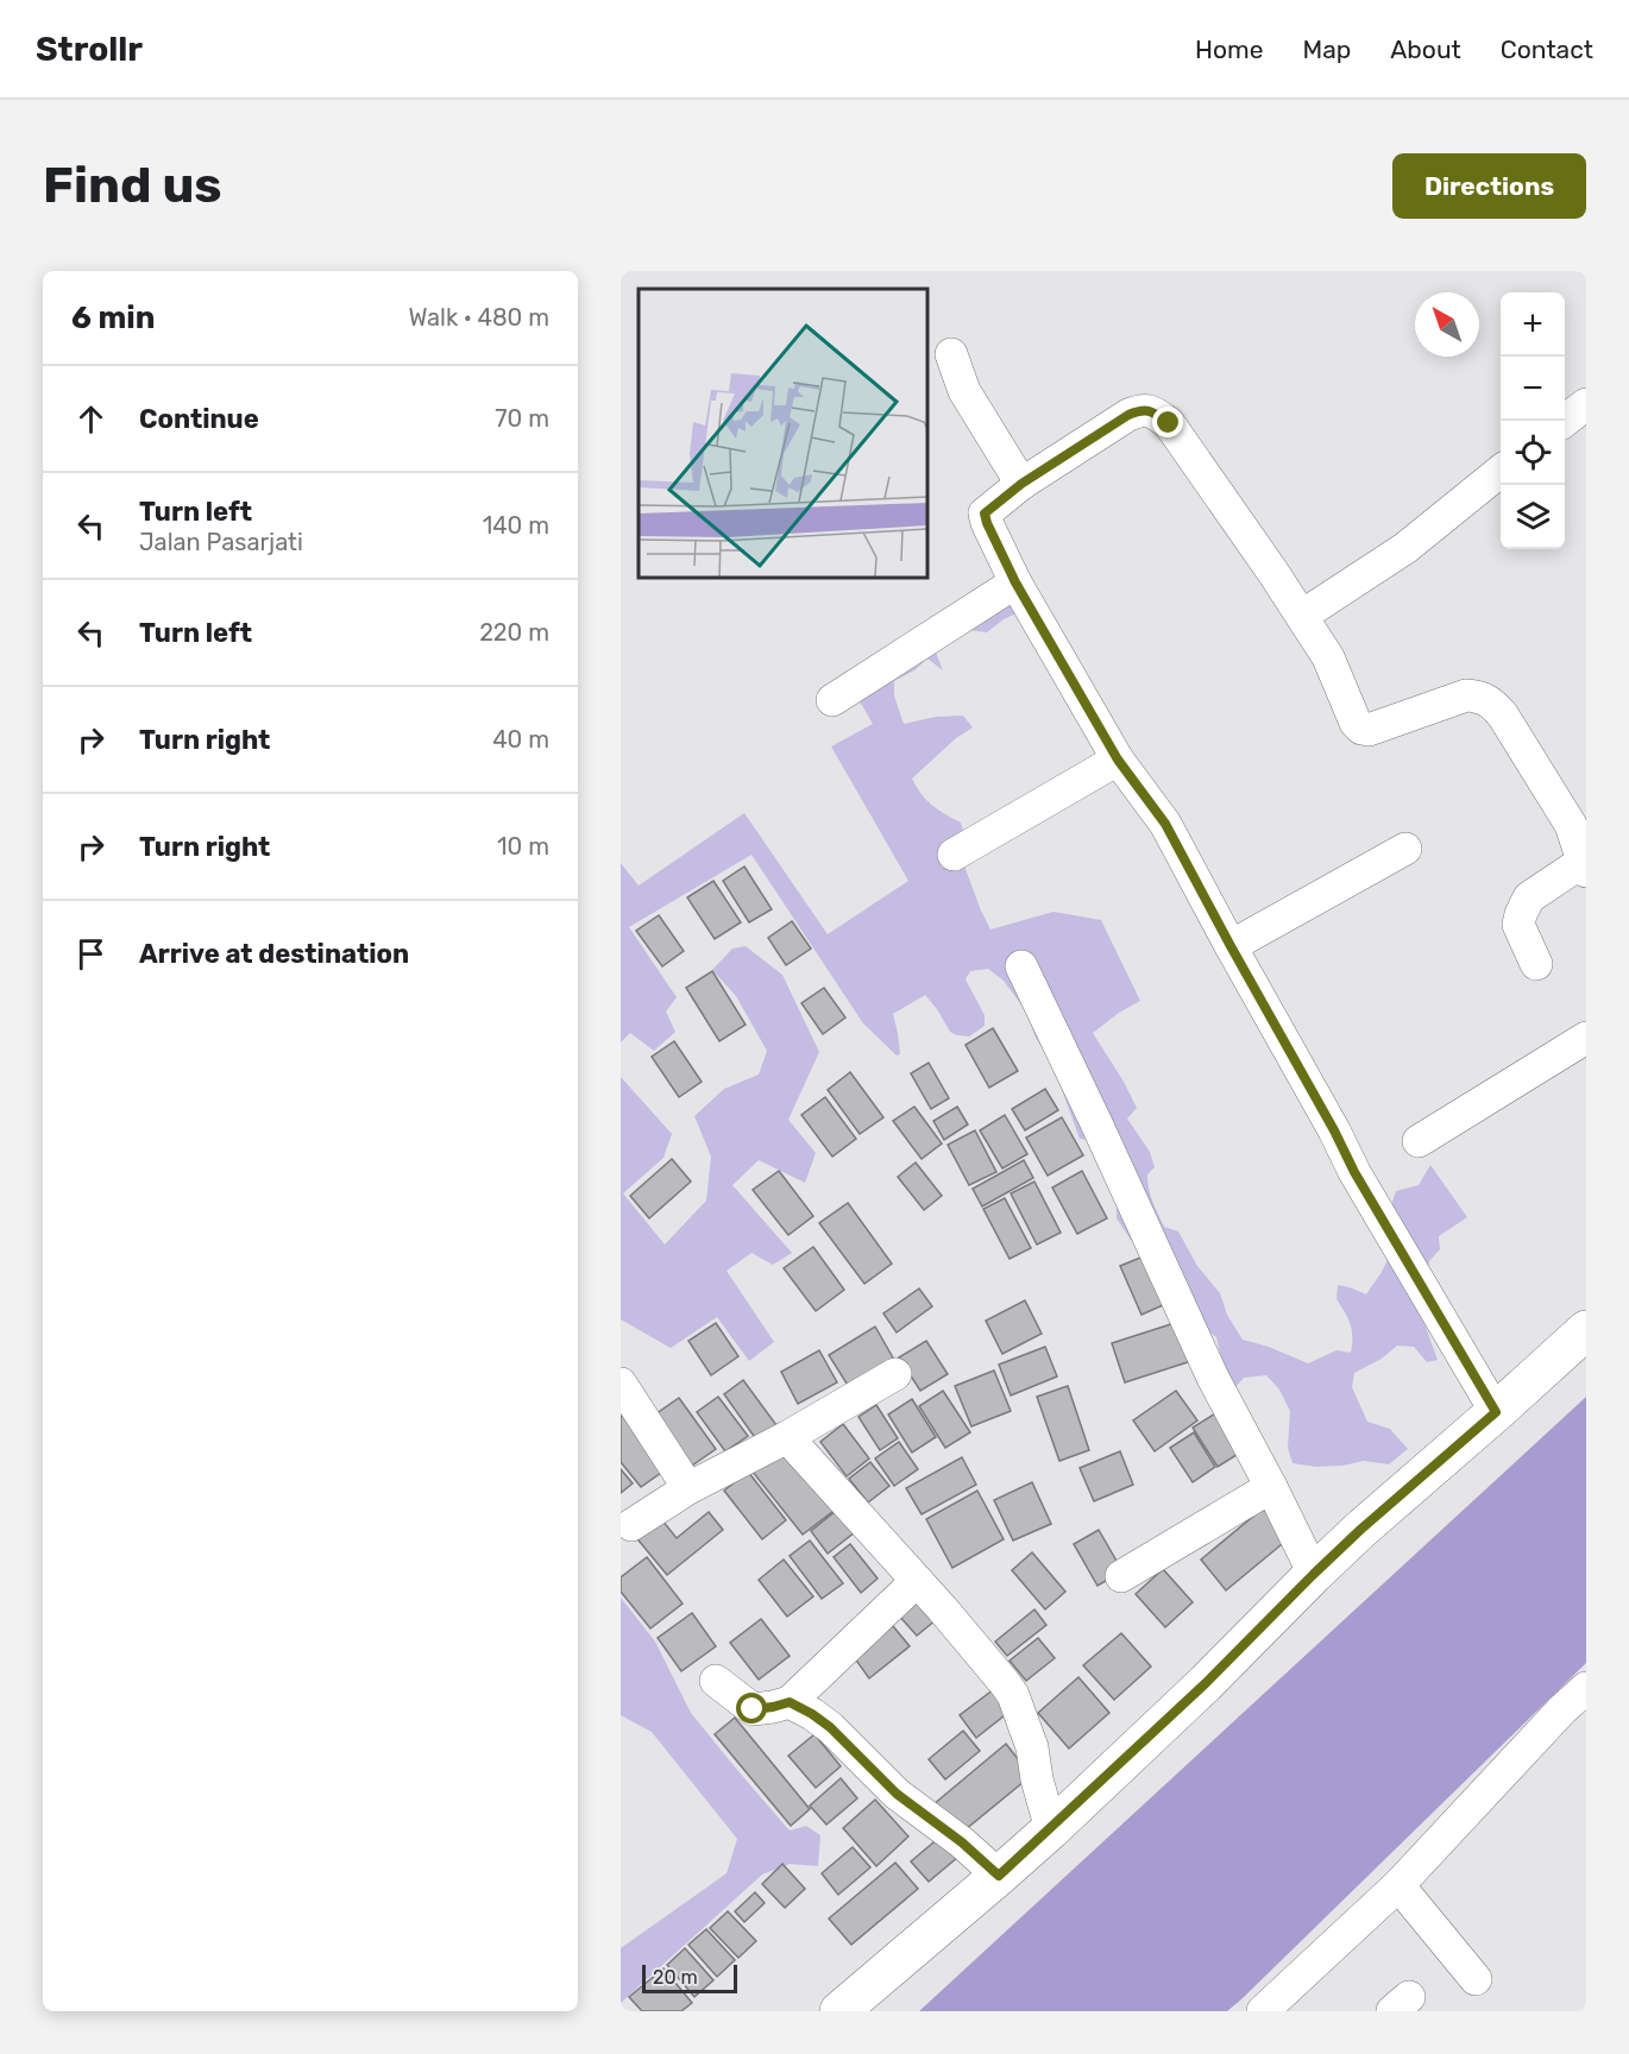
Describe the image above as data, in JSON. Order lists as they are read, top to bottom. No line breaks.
{"scale_bar":"20 m","north":"top left","page":{"header":"Strollr","nav":["Home","Map","About","Contact"],"buttons":"Directions","title":"Find us","heading":["6 min","Walk · 480 m"],"map_buttons":["+","−"],"list":[["Continue","70 m"],["Turn left","Jalan Pasarjati","140 m"],["Turn left","220 m"],["Turn right","40 m"],["Turn right","10 m"],"Arrive at destination"],"scale":"20 m"}}
